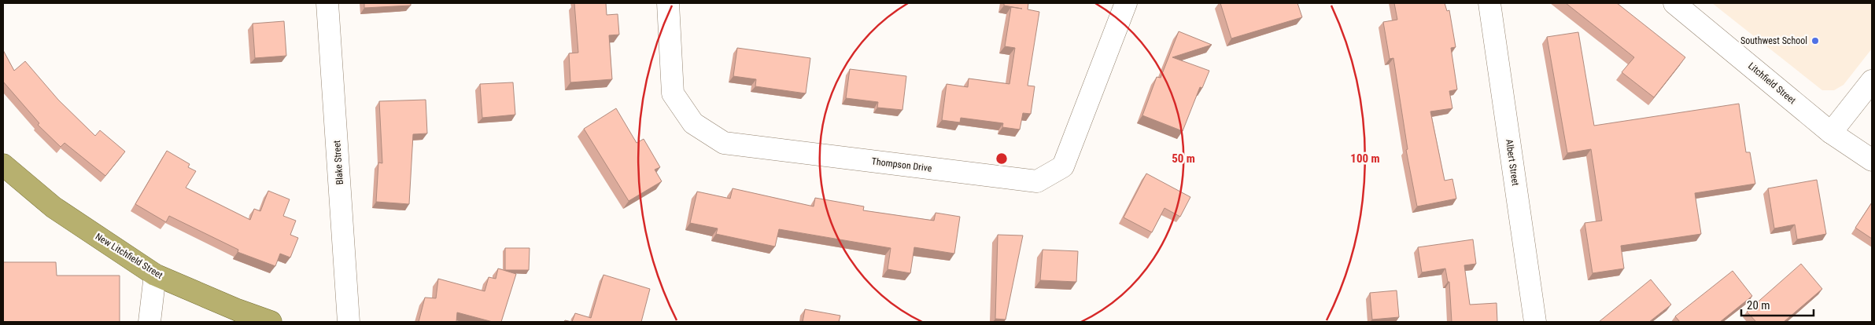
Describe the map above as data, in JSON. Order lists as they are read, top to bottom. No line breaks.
{"streets":{"highway":["New Litchfield Street"],"street":["Litchfield Street","Blake Street","Albert Street","Thompson Drive"]},"places":["Southwest School"],"scale_bar":"20 m","rings":["50 m","100 m"]}
